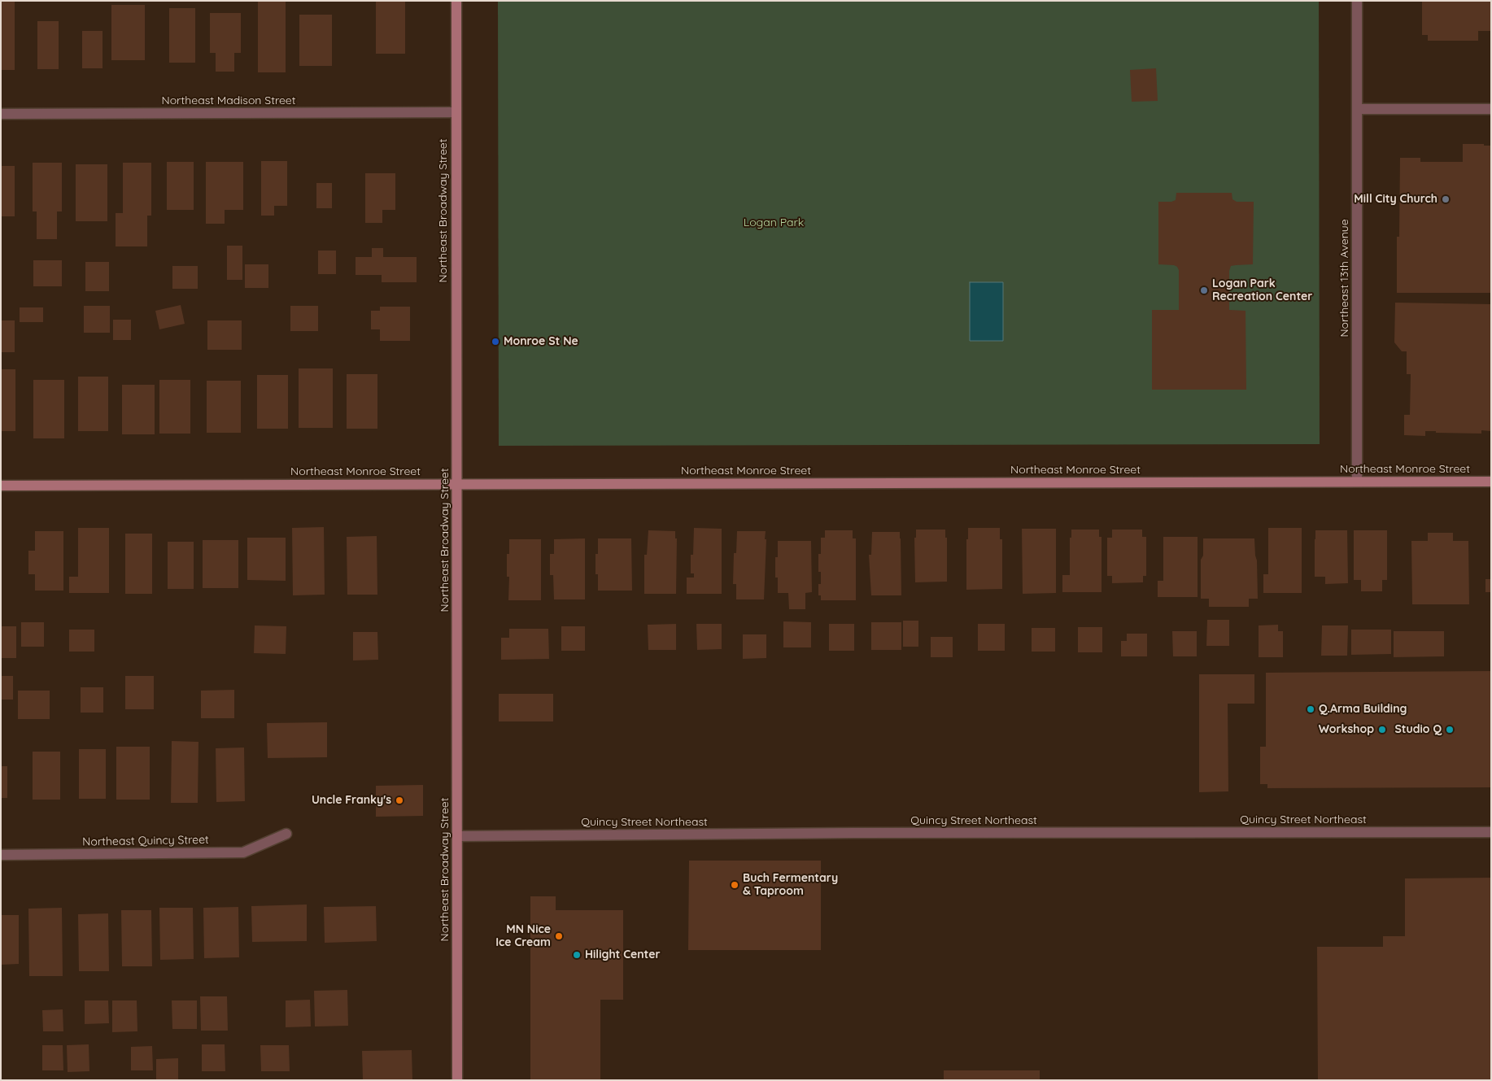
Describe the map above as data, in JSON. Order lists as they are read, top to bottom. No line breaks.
{"streets":{"street":["Northeast Madison Street","Northeast Broadway Street","Northeast 13th Avenue","Northeast Monroe Street","Quincy Street Northeast","Northeast Quincy Street"]},"crossings":[["Northeast Madison Street","Northeast Broadway Street"],["Northeast Broadway Street","Northeast Monroe Street"],["Northeast Broadway Street","Quincy Street Northeast"],["Northeast 13th Avenue","Northeast Monroe Street"]],"parks":["Logan Park"],"places":["Mill City Church","Logan Park Recreation Center","Monroe St Ne","Q.Arma Building","Workshop","Studio Q","Uncle Franky's","Buch Fermentary & Taproom","MN Nice Ice Cream","Hilight Center"]}
